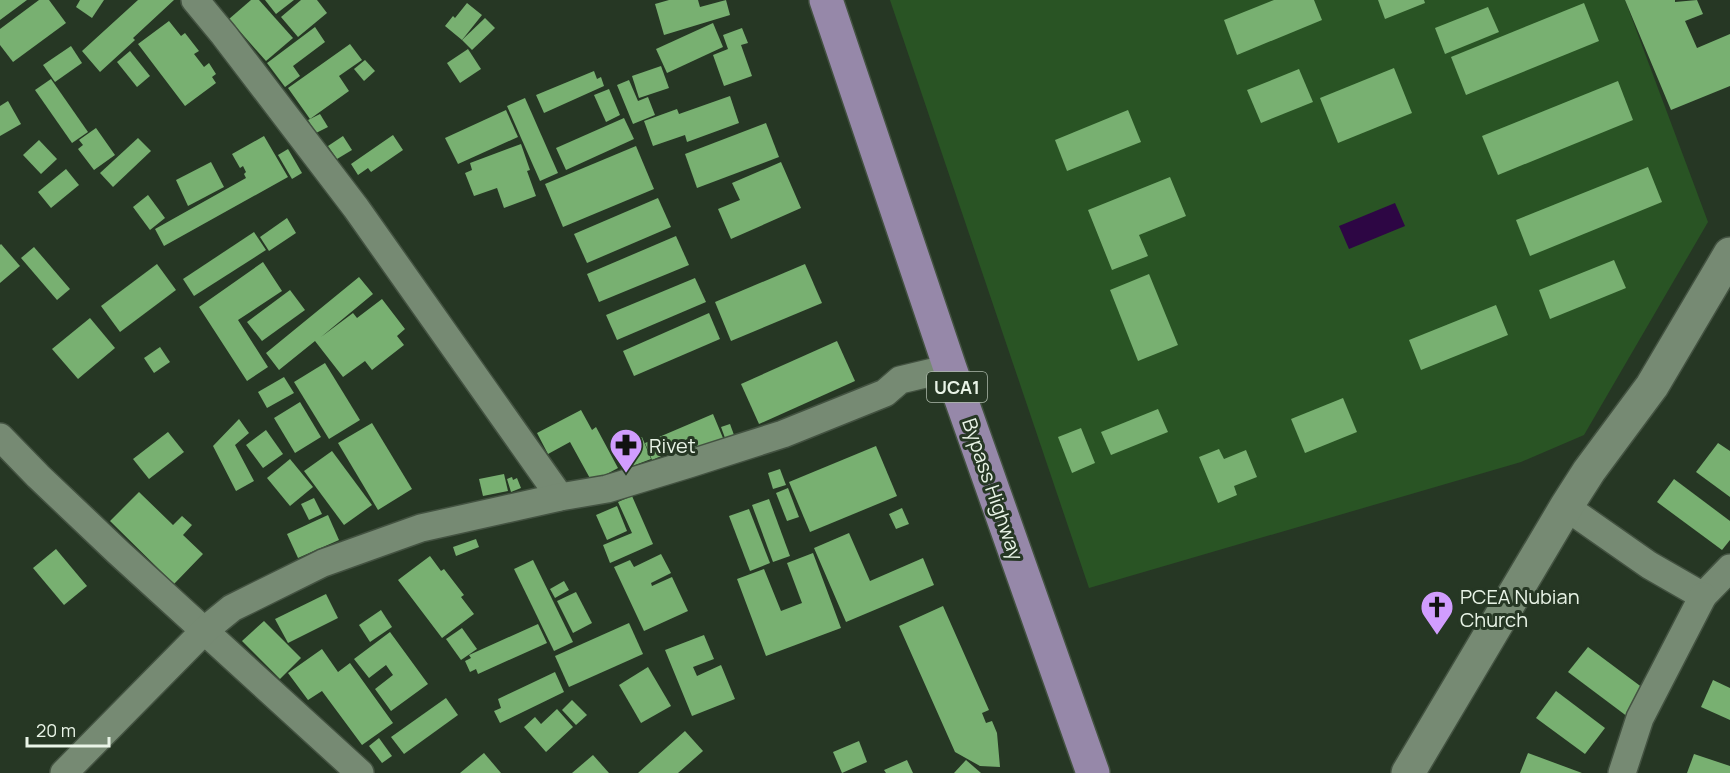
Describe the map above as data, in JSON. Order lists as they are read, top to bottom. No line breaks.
{"streets":{"main road":["UCA1","Bypass Highway"]},"places":{"pharmacy":["Rivet"],"church":["PCEA Nubian Church"]},"scale_bar":"20 m"}
